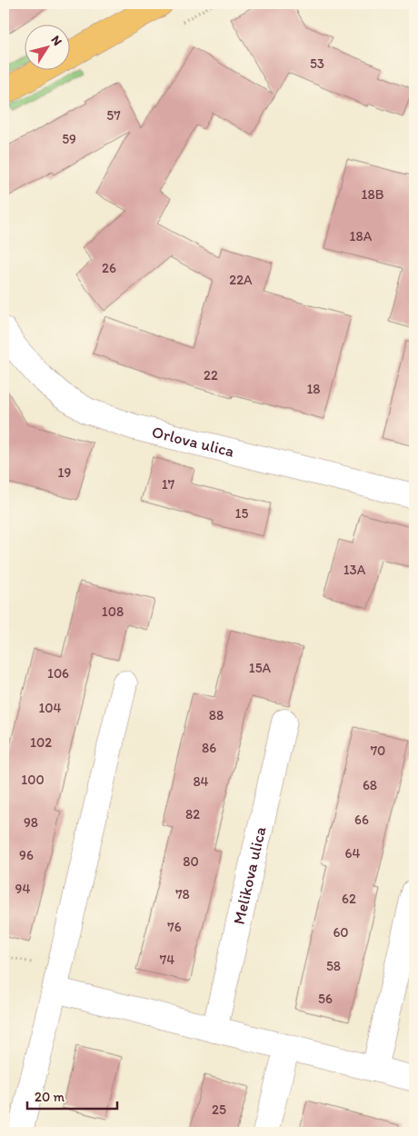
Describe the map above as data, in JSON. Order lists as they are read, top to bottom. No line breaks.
{"streets":{"street":["Orlova ulica","Melikova ulica"]},"house_numbers":["53","57","59","18B","18A","26","22A","22","18","19","17","15","13A","108","15A","106","104","88","102","86","70","100","84","68","82","66","98","64","96","80","94","78","62","76","60","74","58","56","25"],"scale_bar":"20 m","north":"top right"}
